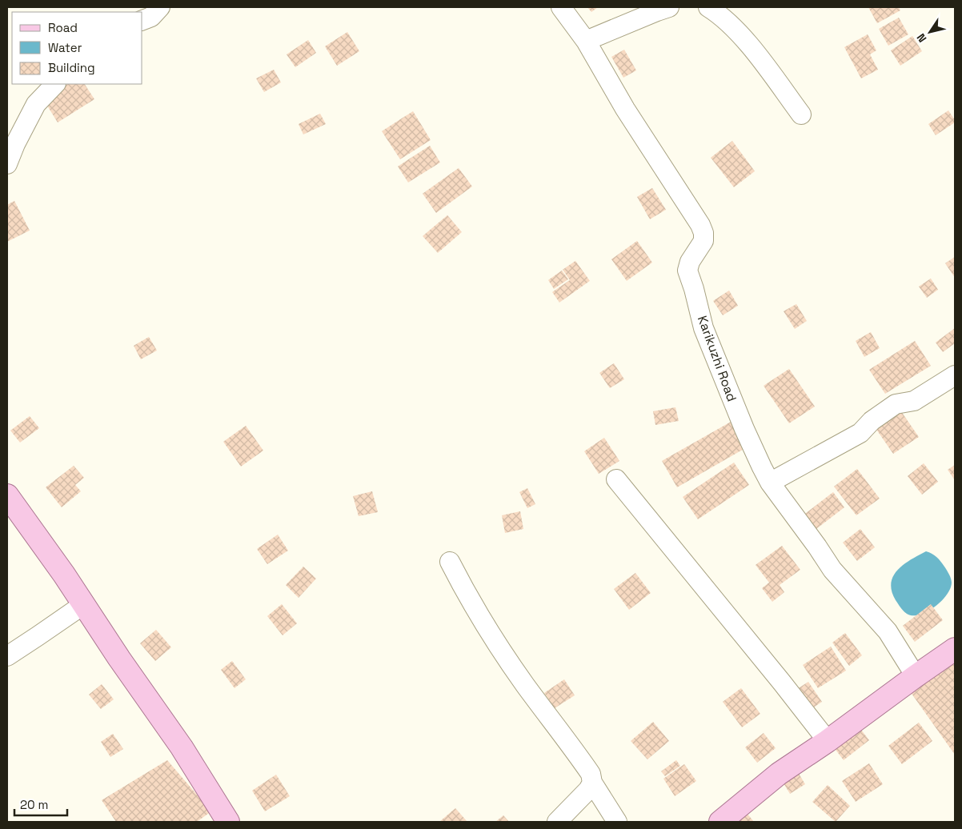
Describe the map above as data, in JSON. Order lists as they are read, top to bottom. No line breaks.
{"streets":{"street":["Karikuzhi Road"]},"legend":["Road","Water","Building"],"scale_bar":"20 m","north":"bottom left"}
